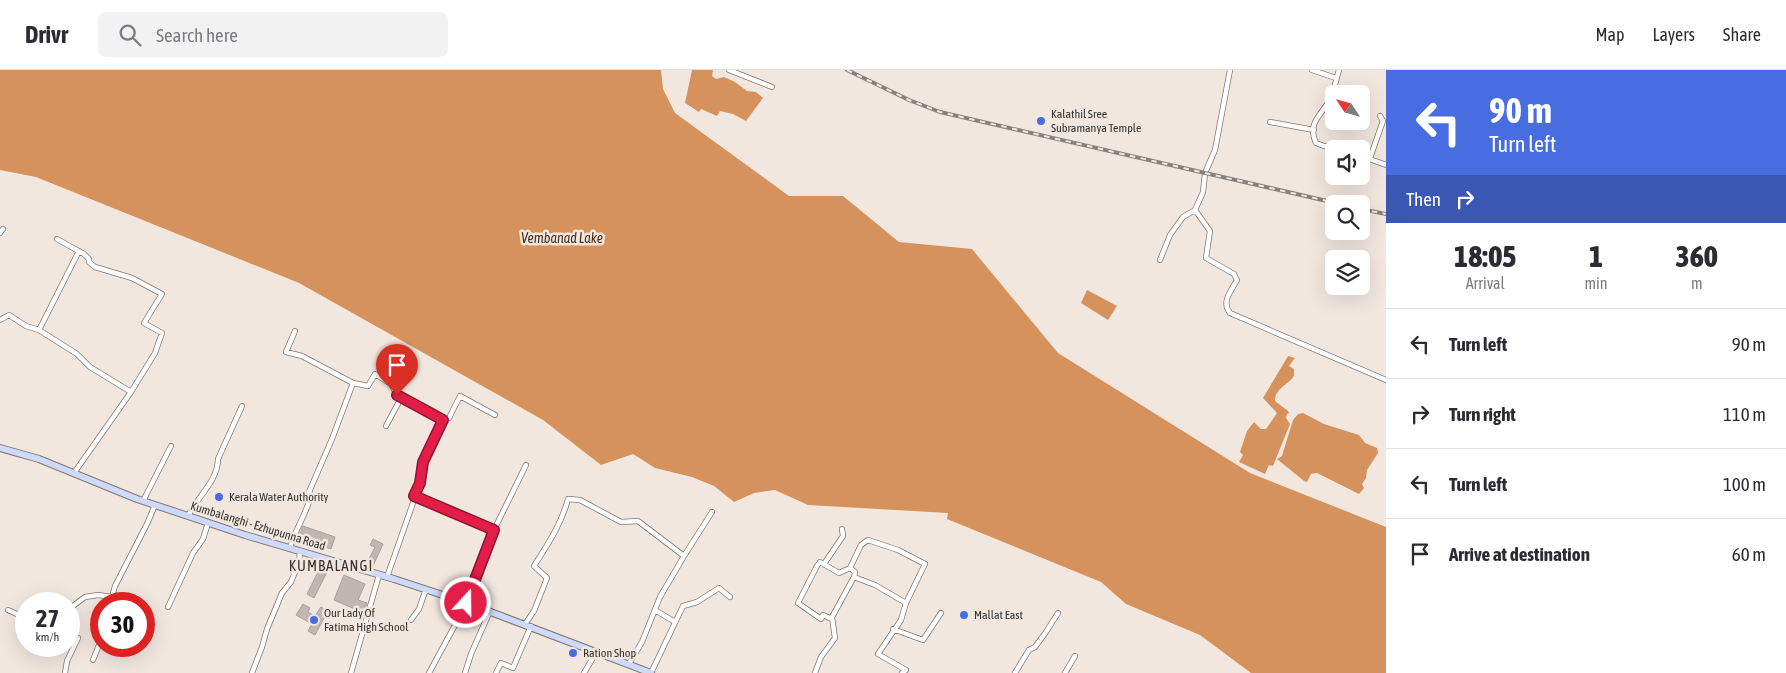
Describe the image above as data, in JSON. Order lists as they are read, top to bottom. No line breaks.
{"streets":{"main road":["Kumbalanghi - Ezhupunna Road"]},"districts":["KUMBALANGI"],"water":["Vembanad Lake"],"places":["Kalathil Sree Subramanya Temple","Kerala Water Authority","Mallat East","Our Lady Of Fatima High School","Ration Shop"],"north":"top left","page":{"header":"Drivr","search":"Search here","nav":["Map","Layers","Share"],"turn":["90 m","Turn left"],"then":"Then","eta":["18:05","Arrival","1","min","360","m"],"list":[{"name":"Turn left","value":"90 m"},{"name":"Turn right","value":"110 m"},{"name":"Turn left","value":"100 m"},{"name":"Arrive at destination","value":"60 m"}],"speed":"27 km/h","limit":"30"}}
